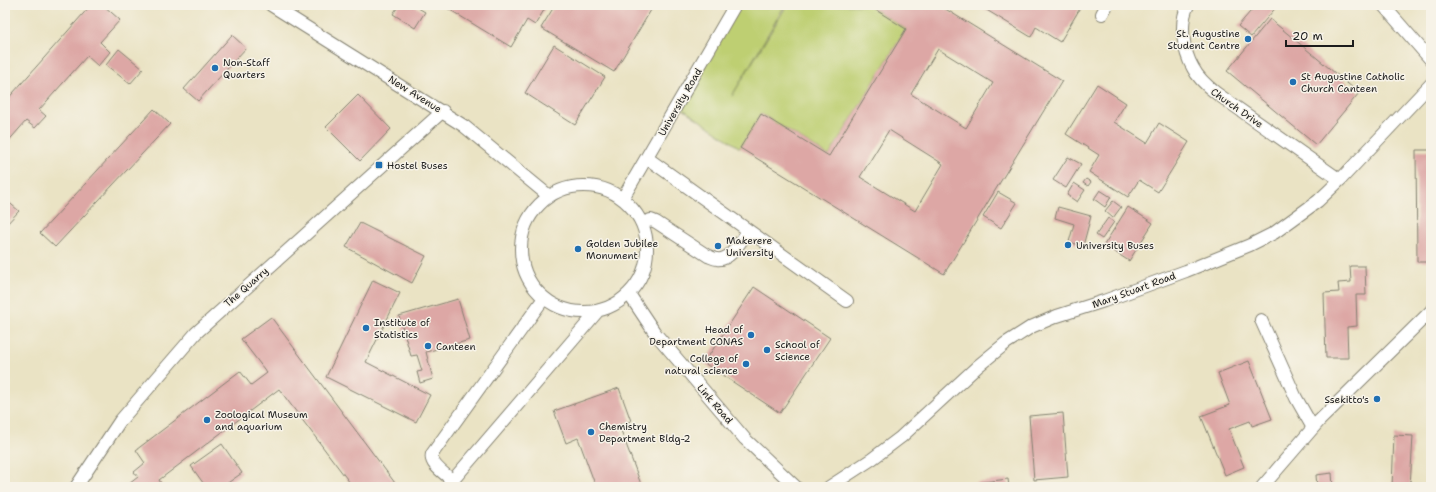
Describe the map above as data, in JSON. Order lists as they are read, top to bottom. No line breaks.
{"streets":{"lane":["New Avenue","University Road","Church Drive","The Quarry","Mary Stuart Road","Link Road"]},"crossings":[["New Avenue","University Road"],["New Avenue","The Quarry"],["New Avenue","Link Road"],["University Road","Link Road"],["Church Drive","Mary Stuart Road"]],"places":{"other":["St. Augustine Student Centre","Non-Staff Quarters","St Augustine Catholic Church Canteen","University Buses","Makerere University","Golden Jubilee Monument","Institute of Statistics","Head of Department CONAS","Canteen","School of Science","College of natural science","Ssekitto's","Zoological Museum and aquarium","Chemistry Department Bldg-2"],"transit":["Hostel Buses"]},"scale_bar":"20 m"}
